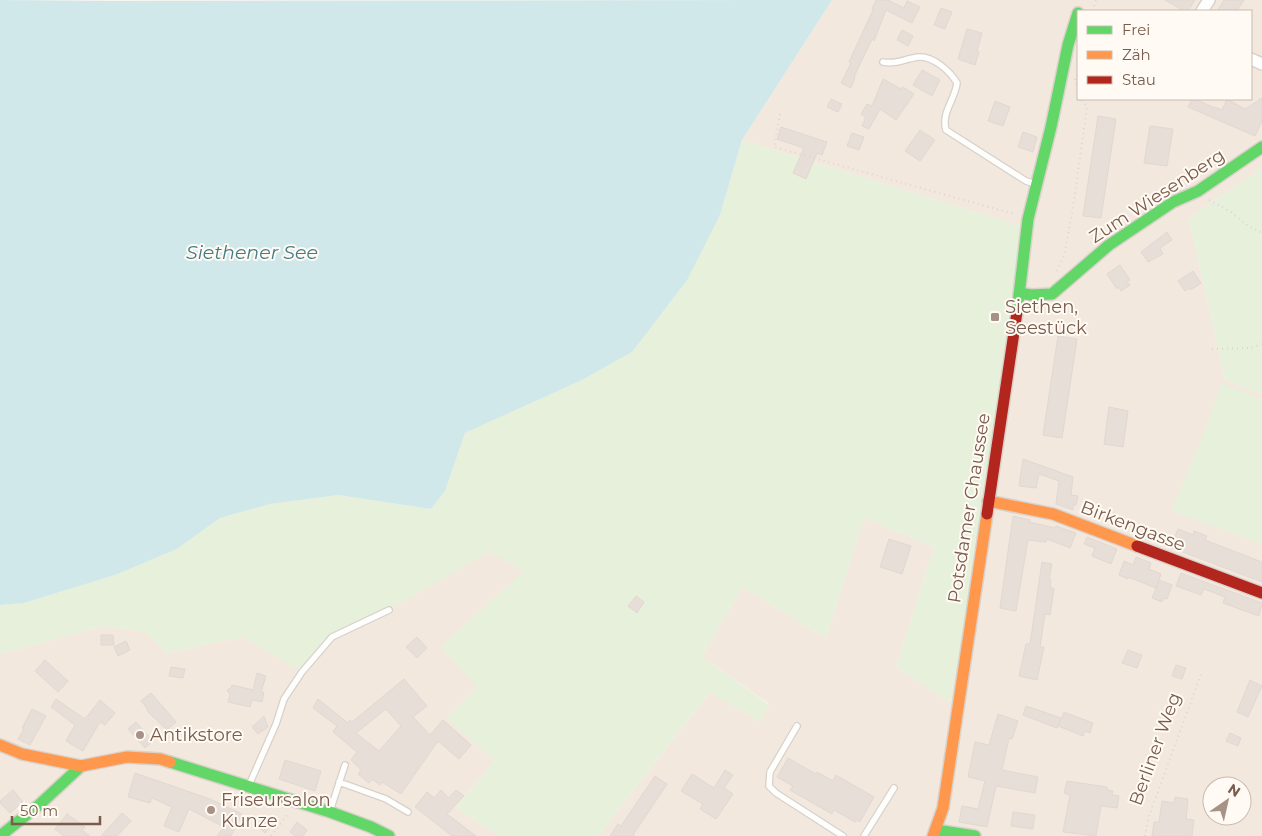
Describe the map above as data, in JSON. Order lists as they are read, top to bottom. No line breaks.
{"streets":{"main road":["Zum Wiesenberg","Potsdamer Chaussee","Birkengasse"],"path":["Berliner Weg"]},"crossings":[["Zum Wiesenberg","Potsdamer Chaussee"],["Potsdamer Chaussee","Birkengasse"]],"water":["Siethener See"],"places":{"transit":["Siethen, Seestück"],"other":["Antikstore","Friseursalon Kunze"]},"legend":["Frei","Zäh","Stau"],"scale_bar":"50 m","north":"top right"}
